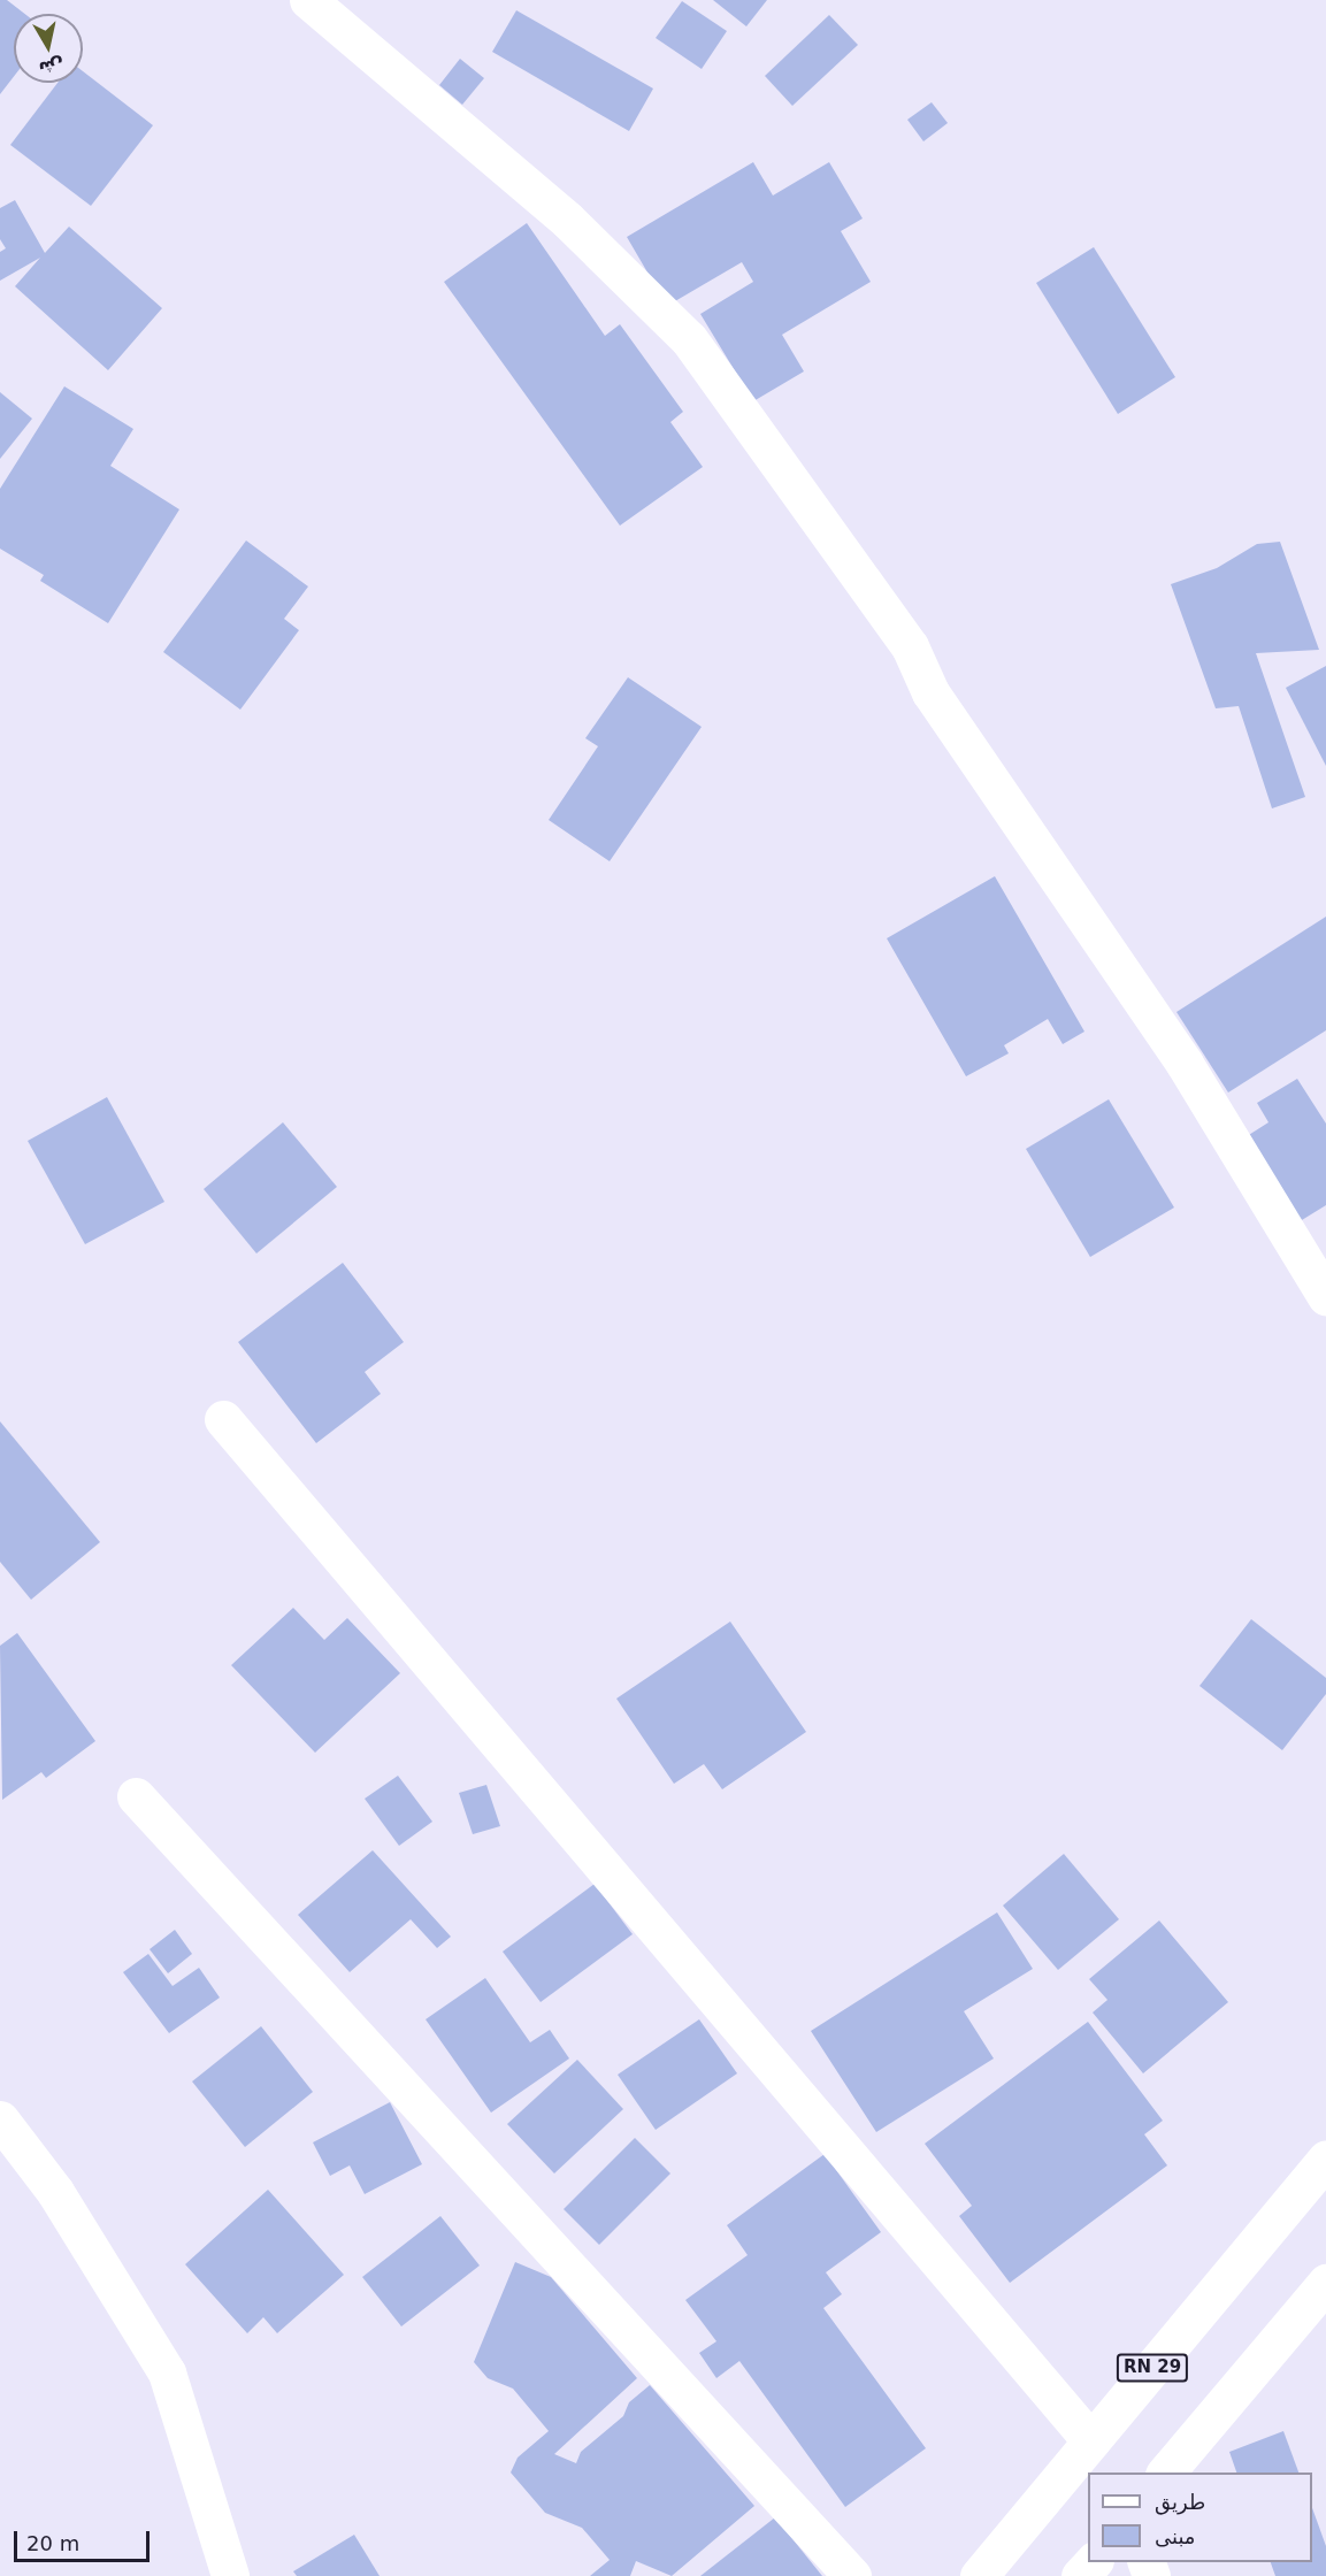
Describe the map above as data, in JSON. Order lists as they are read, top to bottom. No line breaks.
{"streets":{"main road":["RN 29"]},"legend":["طريق","مبنى"],"scale_bar":"20 m","north":"bottom"}
